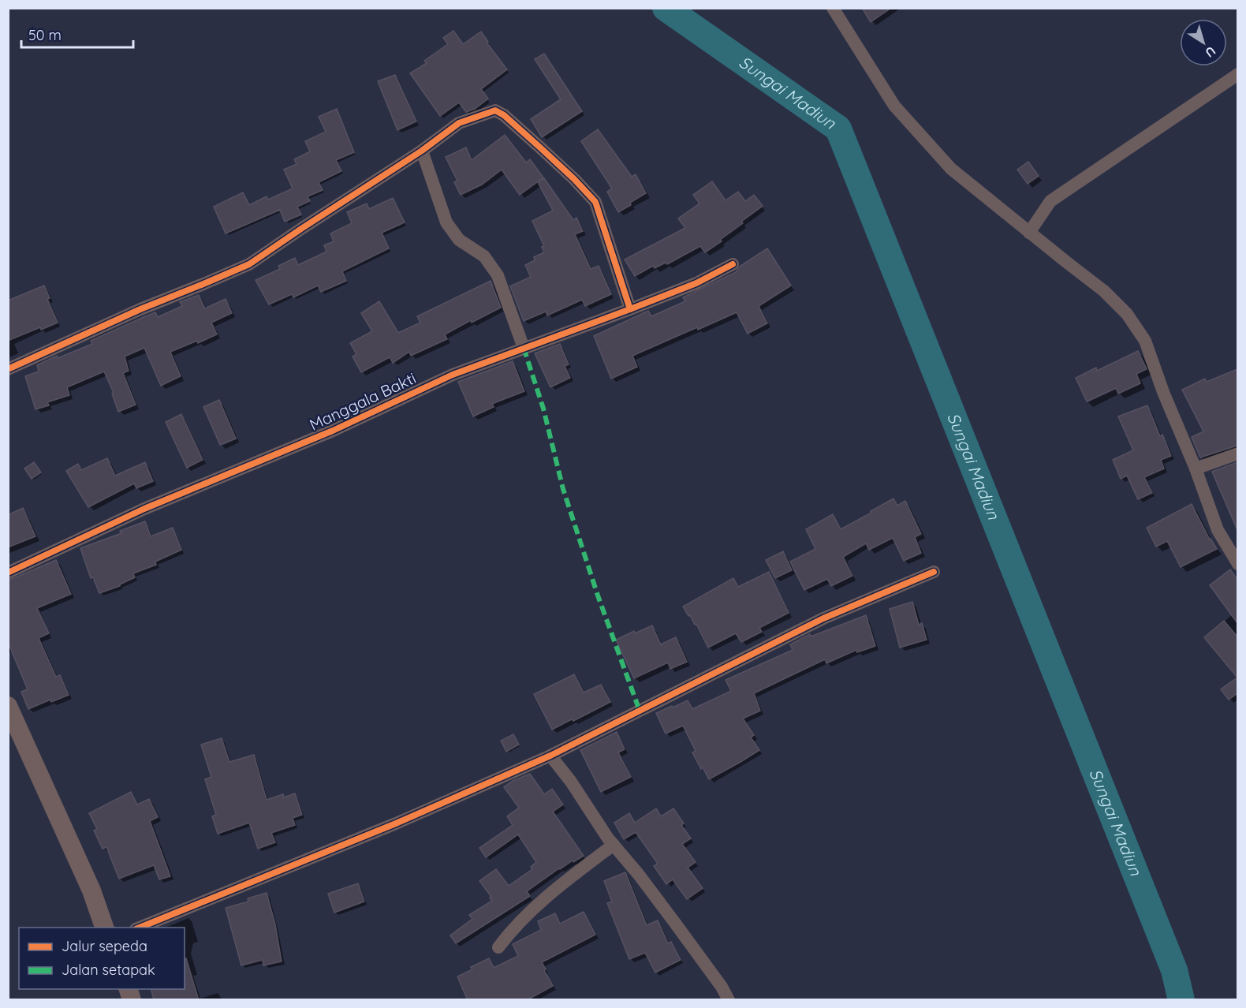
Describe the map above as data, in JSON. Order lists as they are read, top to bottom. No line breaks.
{"streets":{"street":["Manggala Bakti"]},"water":["Sungai Madiun"],"legend":["Jalur sepeda","Jalan setapak"],"scale_bar":"50 m","north":"bottom right"}
